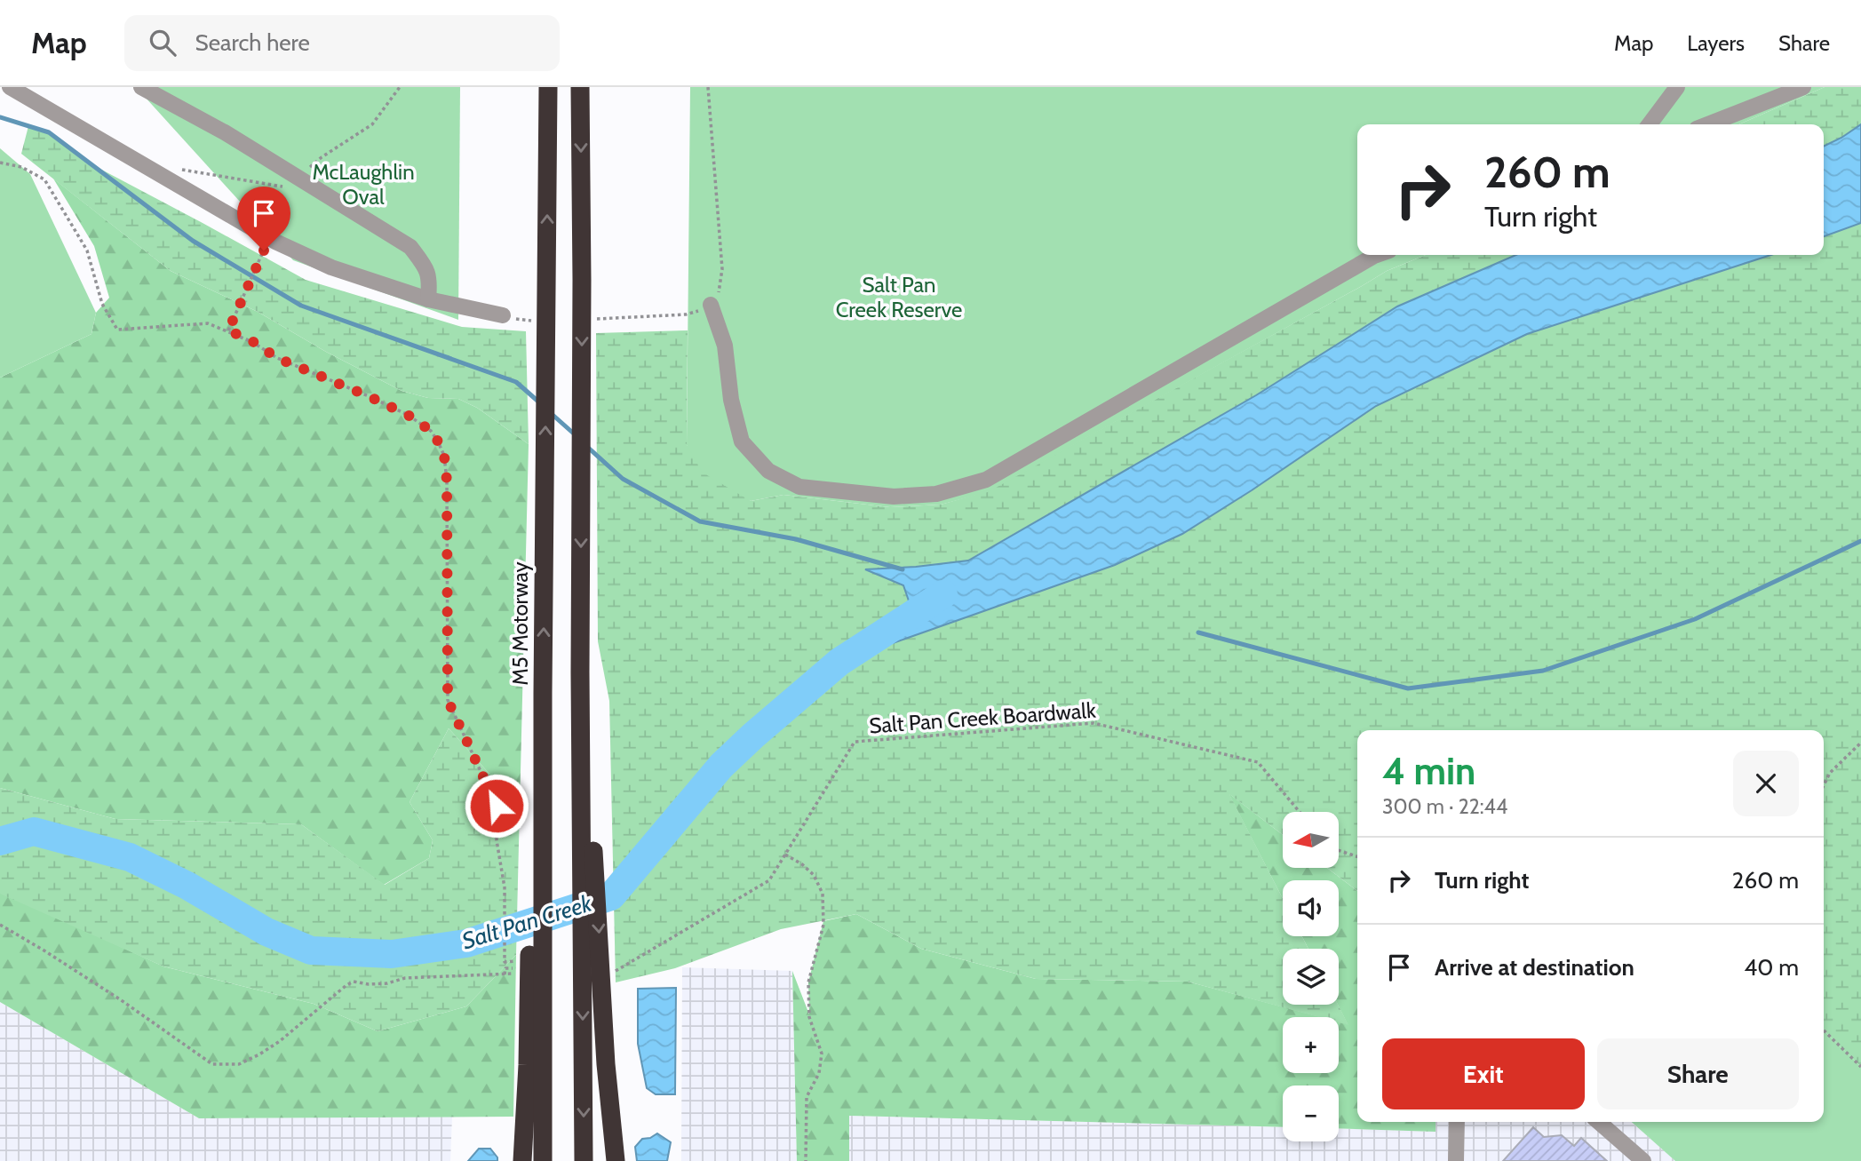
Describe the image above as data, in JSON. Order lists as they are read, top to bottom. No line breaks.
{"streets":{"highway":["M5 Motorway"],"path":["Salt Pan Creek Boardwalk"]},"water":["Salt Pan Creek"],"parks":["McLaughlin Oval","Salt Pan Creek Reserve"],"north":"left","page":{"header":"Map","search":"Search here","nav":["Map","Layers","Share"],"turn":["260 m","Turn right"],"heading":["4 min","300 m · 22:44"],"map_buttons":["+","−"],"list":[{"name":"Turn right","value":"260 m"},{"name":"Arrive at destination","value":"40 m"}],"buttons":["Exit","Share"]}}
